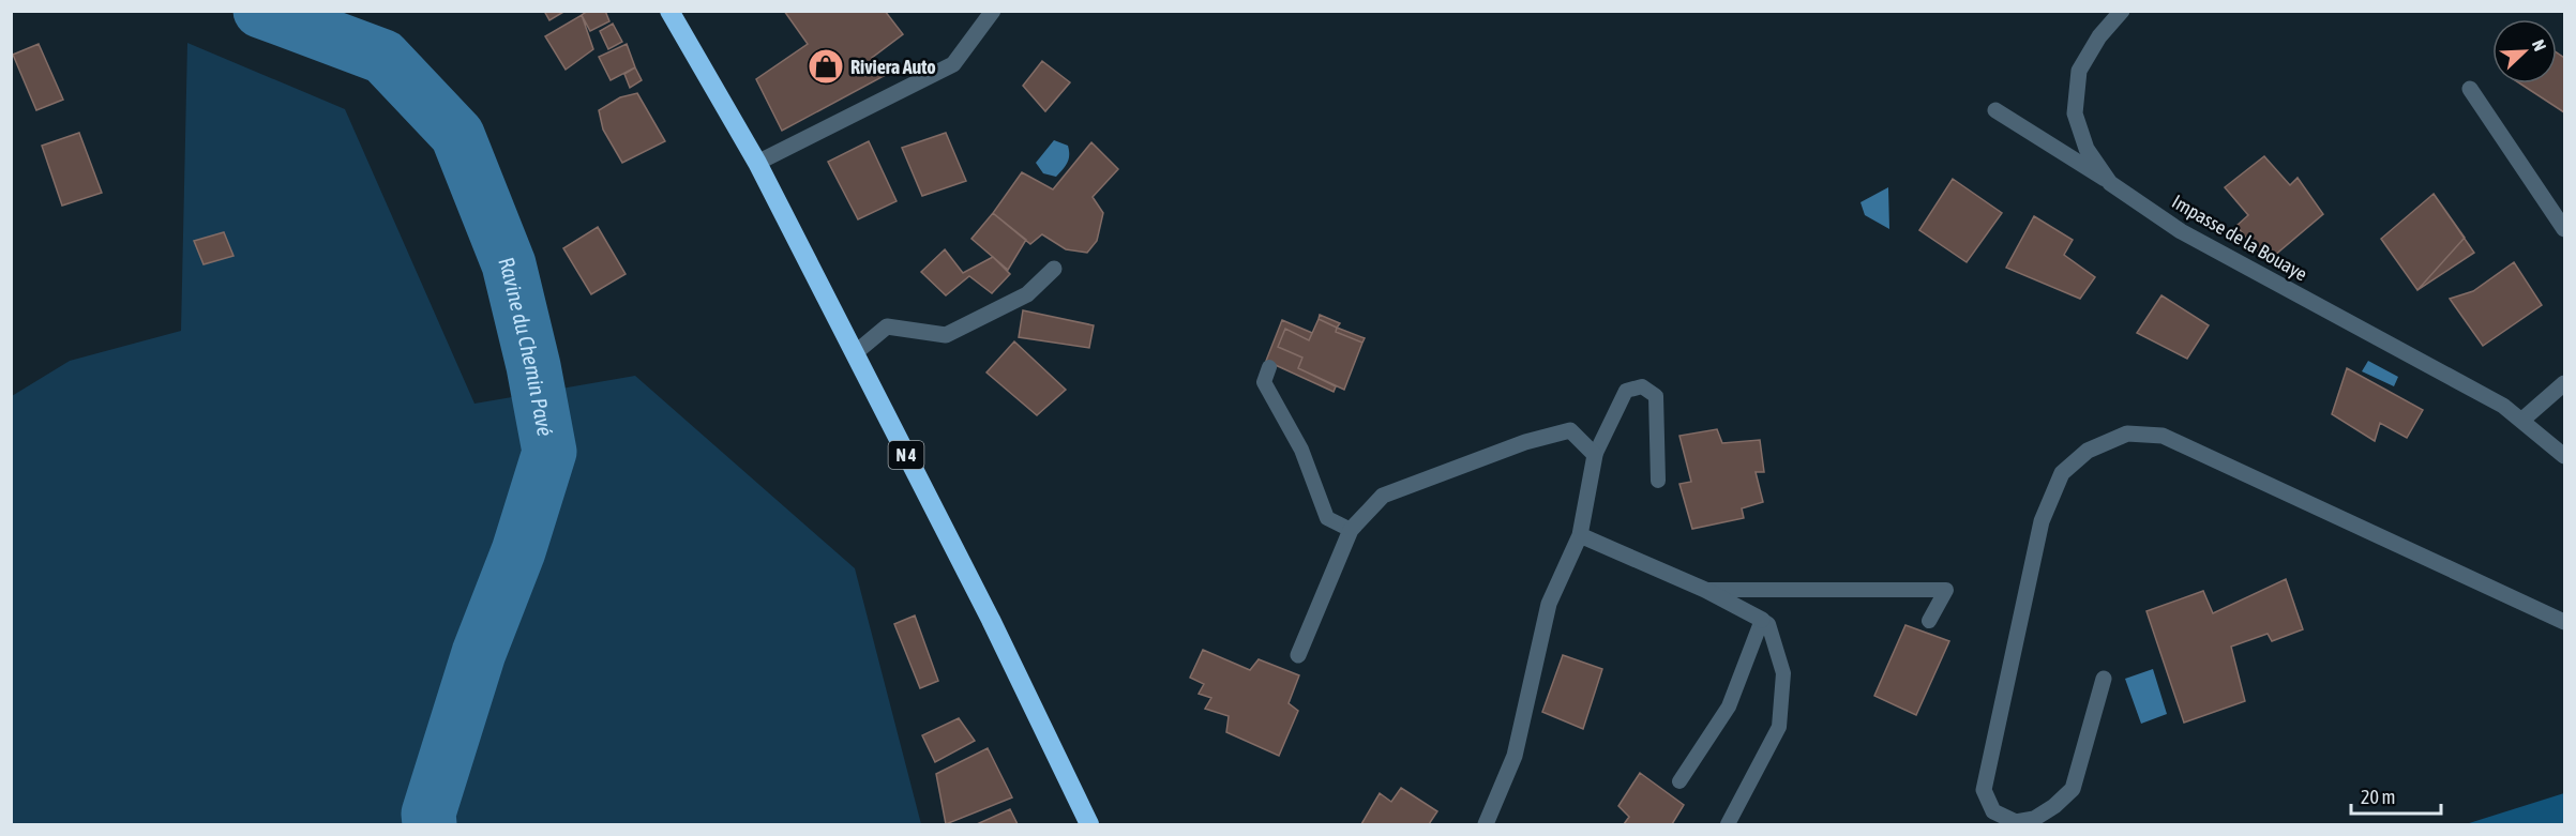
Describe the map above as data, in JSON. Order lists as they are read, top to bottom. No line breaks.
{"streets":{"highway":["N 4"],"street":["Impasse de la Bouaye"]},"water":["Ravine du Chemin Pavé"],"places":{"shop":["Riviera Auto"]},"scale_bar":"20 m","north":"top right"}
